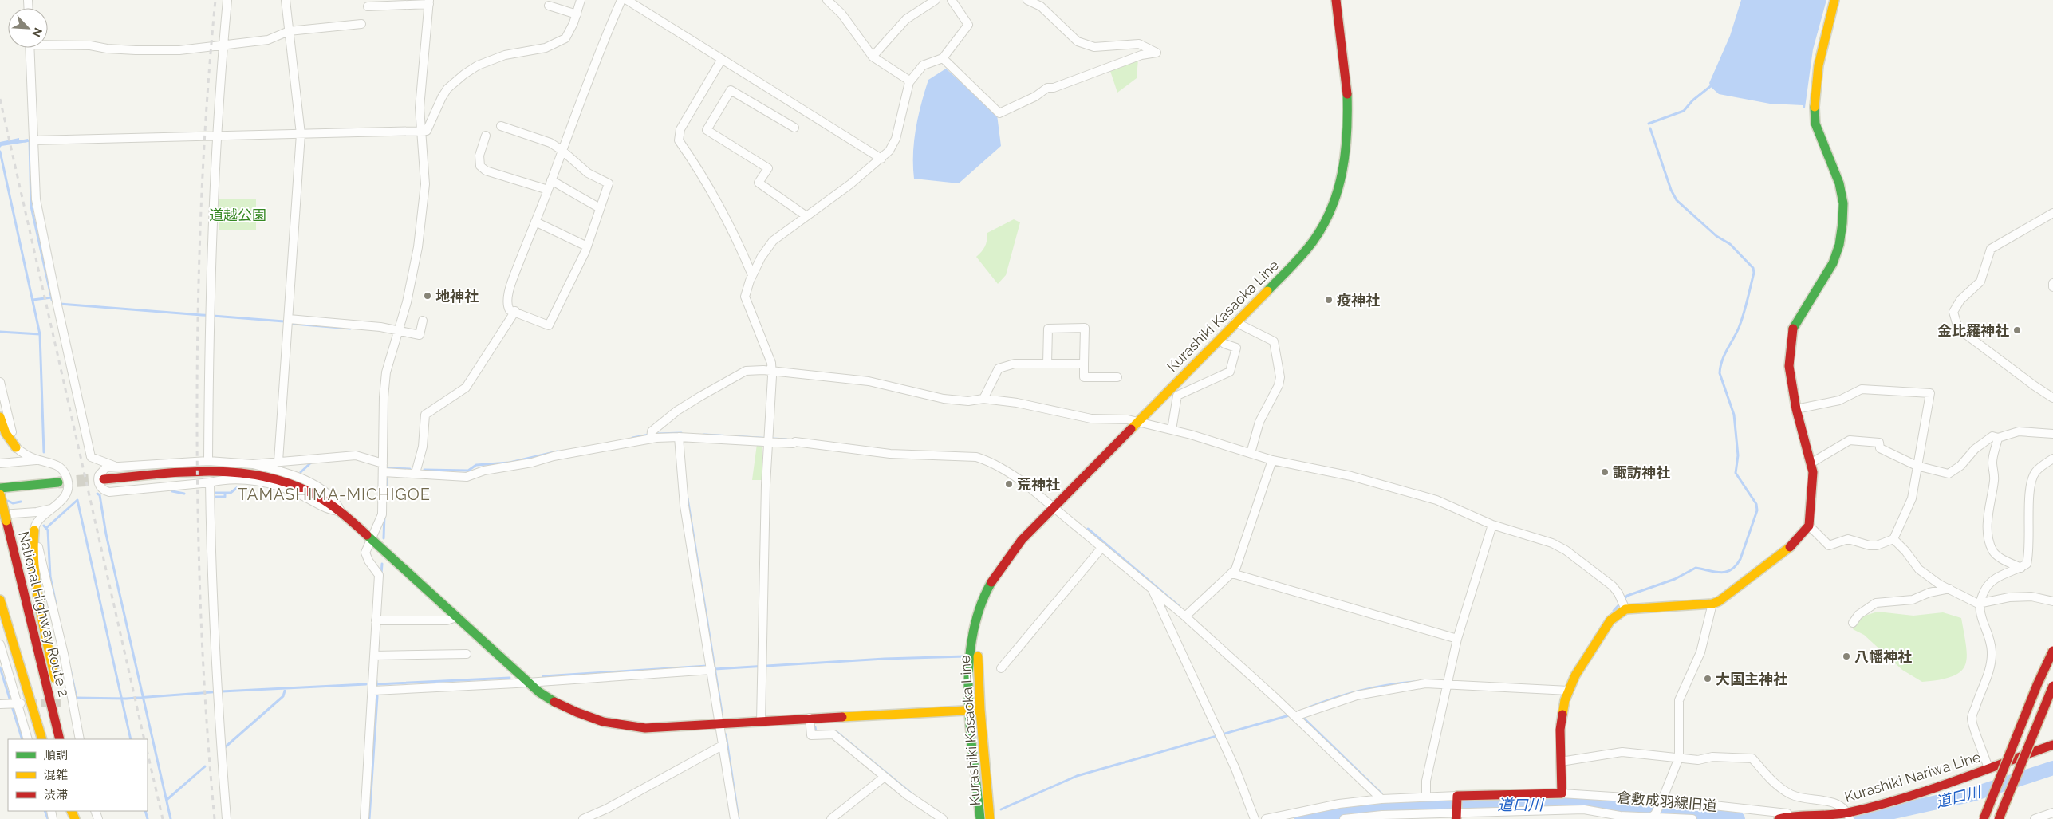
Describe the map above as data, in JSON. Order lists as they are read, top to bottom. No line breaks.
{"streets":{"main road":["Kurashiki Kasaoka Line","National Highway Route 2","Kurashiki Nariwa Line"],"street":["倉敷成羽線旧道"]},"crossings":[["Kurashiki Nariwa Line","倉敷成羽線旧道"]],"districts":["TAMASHIMA-MICHIGOE"],"water":["道口川"],"parks":["道越公園"],"places":["地神社","疫神社","金比羅神社","諏訪神社","荒神社","八幡神社","大国主神社"],"legend":["順調","混雑","渋滞"],"north":"bottom right"}
